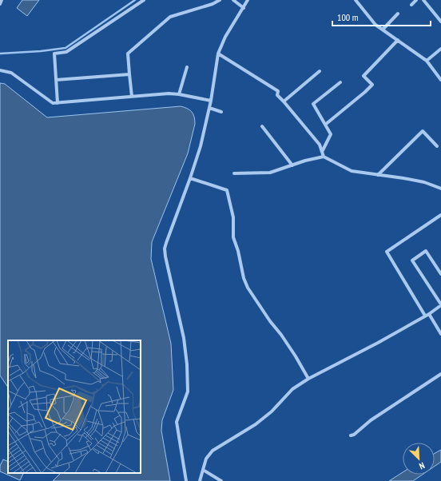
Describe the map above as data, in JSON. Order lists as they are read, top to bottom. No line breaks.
{"scale_bar":"100 m","north":"bottom right"}
